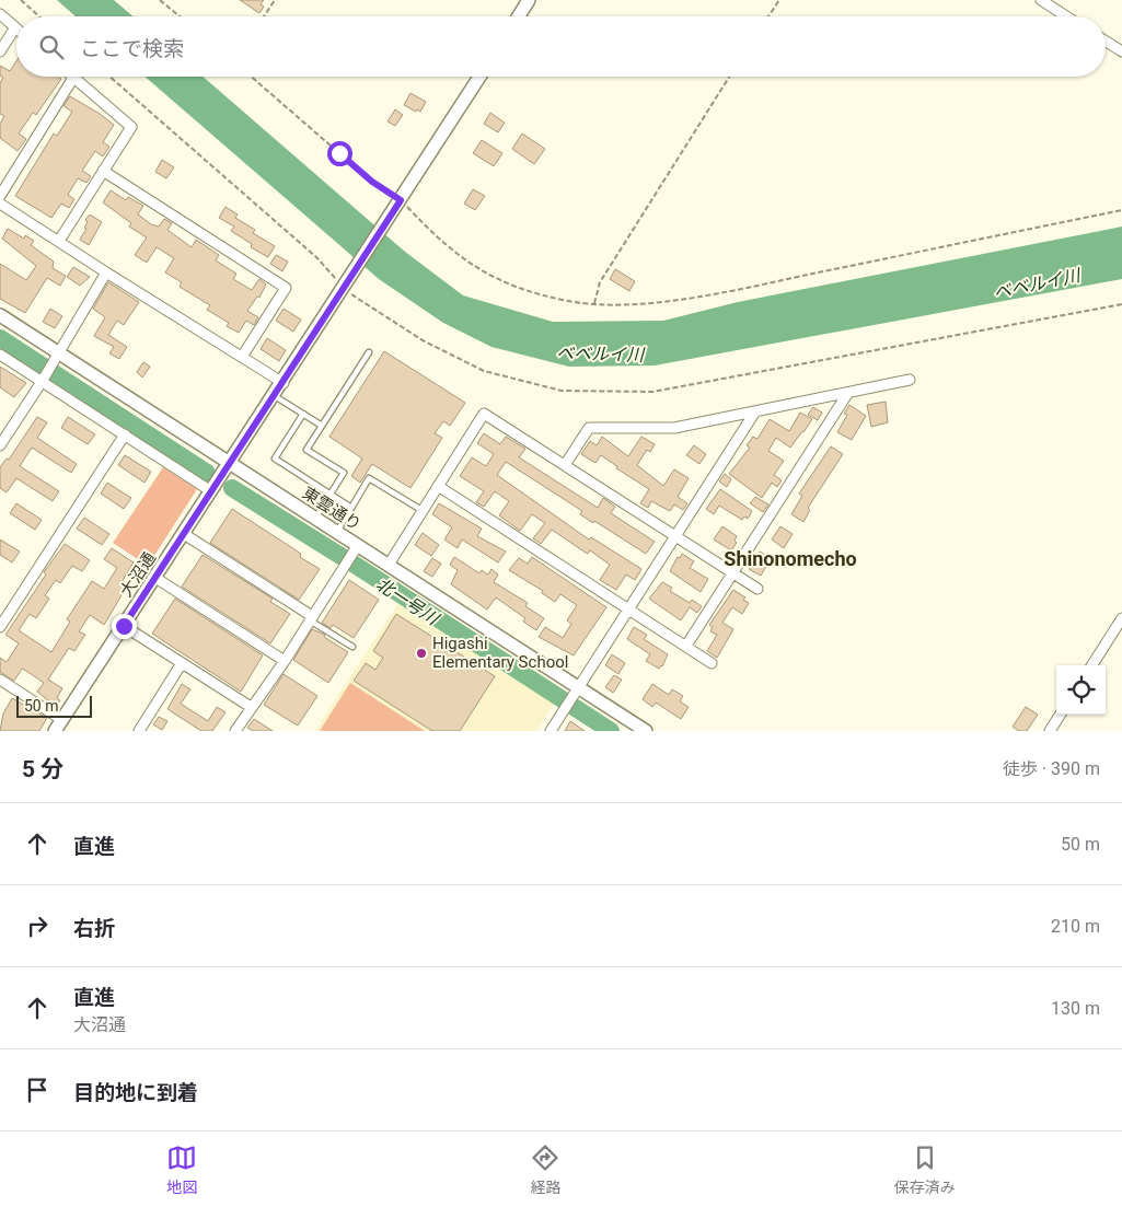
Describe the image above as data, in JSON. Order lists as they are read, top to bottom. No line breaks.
{"streets":{"street":["東雲通り","大沼通"]},"crossings":[["東雲通り","大沼通"]],"districts":["Shinonomecho"],"water":["ベベルイ川","北一号川"],"places":["Higashi Elementary School"],"scale_bar":"50 m","page":{"search":"ここで検索","scale":"50 m","heading":["5 分","徒歩 · 390 m"],"list":[["直進","50 m"],["右折","210 m"],["直進","大沼通","130 m"],"目的地に到着"],"nav":["地図","経路","保存済み"]}}
